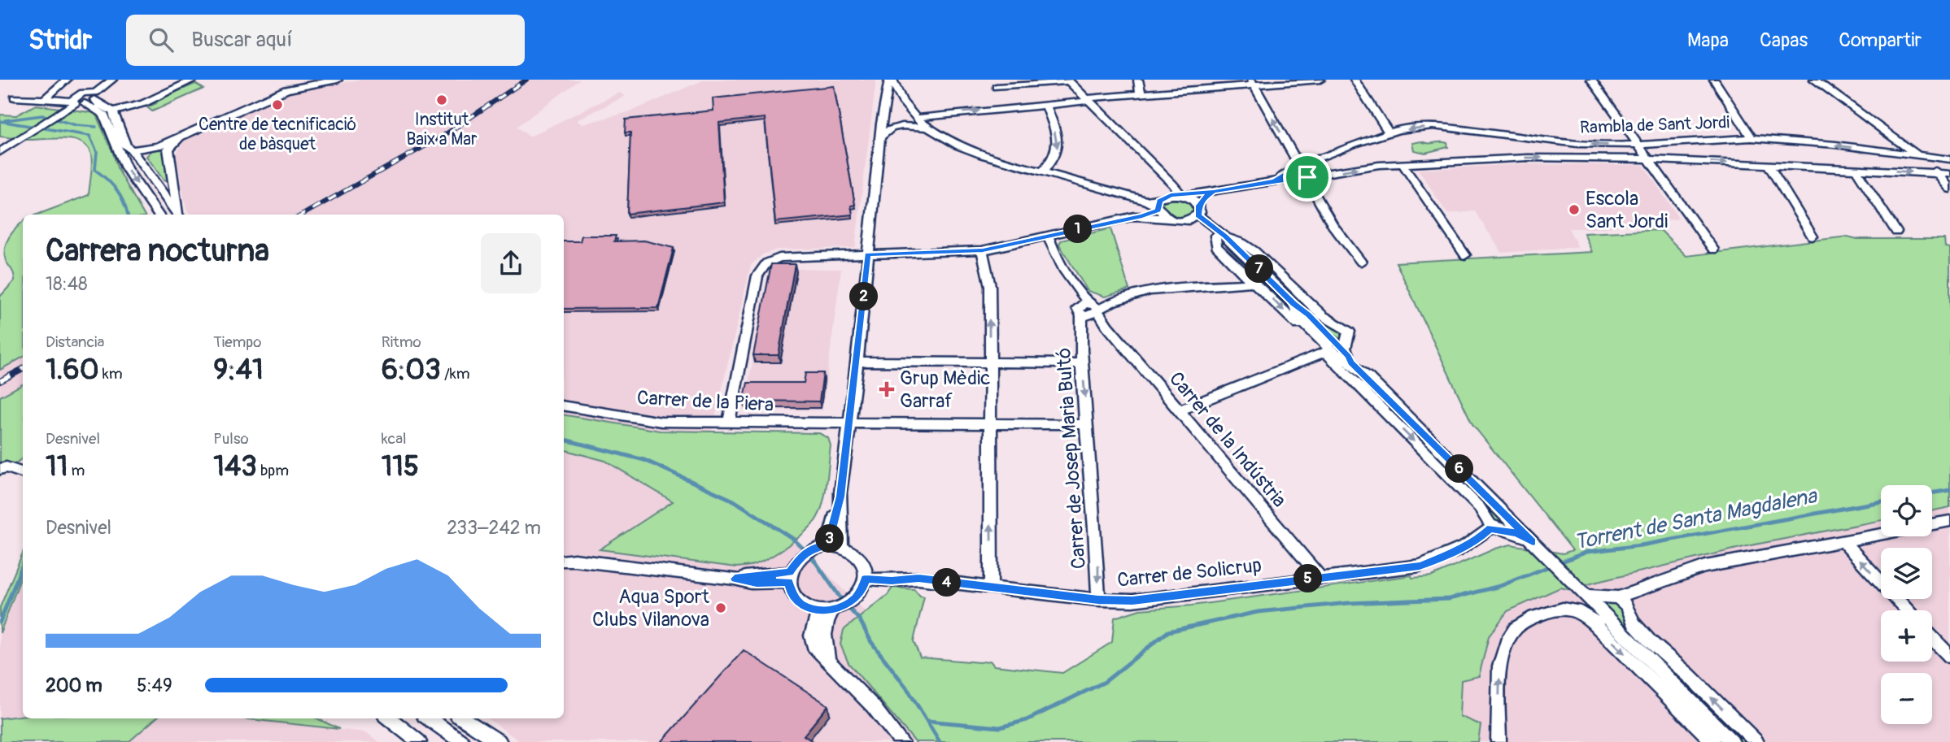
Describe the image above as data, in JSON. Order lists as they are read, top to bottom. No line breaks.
{"streets":{"street":["Rambla de Sant Jordi","Carrer de la Piera","Carrer de la Indústria","Carrer de Josep Maria Bultó","Carrer de Solicrup"]},"crossings":[["Carrer de la Piera","Carrer de Josep Maria Bultó"],["Carrer de la Indústria","Carrer de Josep Maria Bultó"],["Carrer de la Indústria","Carrer de Solicrup"],["Carrer de Josep Maria Bultó","Carrer de Solicrup"]],"water":["Torrent de Santa Magdalena"],"places":{"other":["Institut Baix a Mar","Centre de tecnificació de bàsquet","Escola Sant Jordi","Aqua Sport Clubs Vilanova"],"health":["Grup Mèdic Garraf"]},"page":{"header":"Stridr","search":"Buscar aquí","nav":["Mapa","Capas","Compartir"],"pins":["1","7","2","6","3","5","4"],"heading":["Carrera nocturna","18:48"],"stats":[["Distancia","1.60 km"],["Tiempo","9:41"],["Ritmo","6:03 /km"],["Desnivel","11 m"],["Pulso","143 bpm"],["kcal","115"]],"map_buttons":["+","−"],"chart":["Desnivel","233–242 m"],"list":[{"name":"200 m","note":"5:49"}]}}
